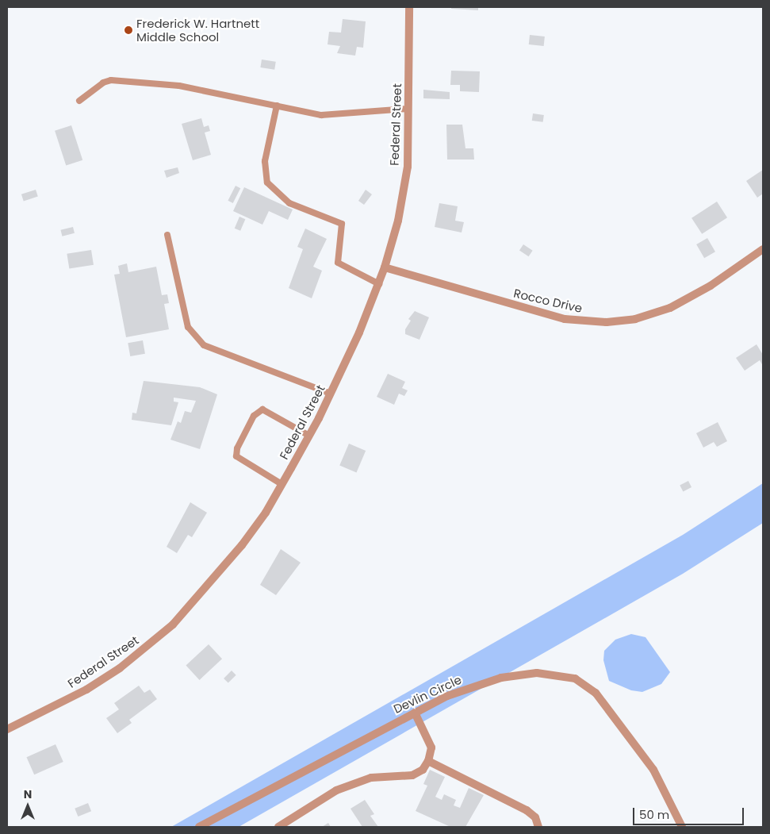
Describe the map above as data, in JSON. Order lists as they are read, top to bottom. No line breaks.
{"streets":{"street":["Federal Street","Rocco Drive","Devlin Circle"]},"crossings":[["Federal Street","Rocco Drive"]],"places":["Frederick W. Hartnett Middle School"],"scale_bar":"50 m","north":"top"}
